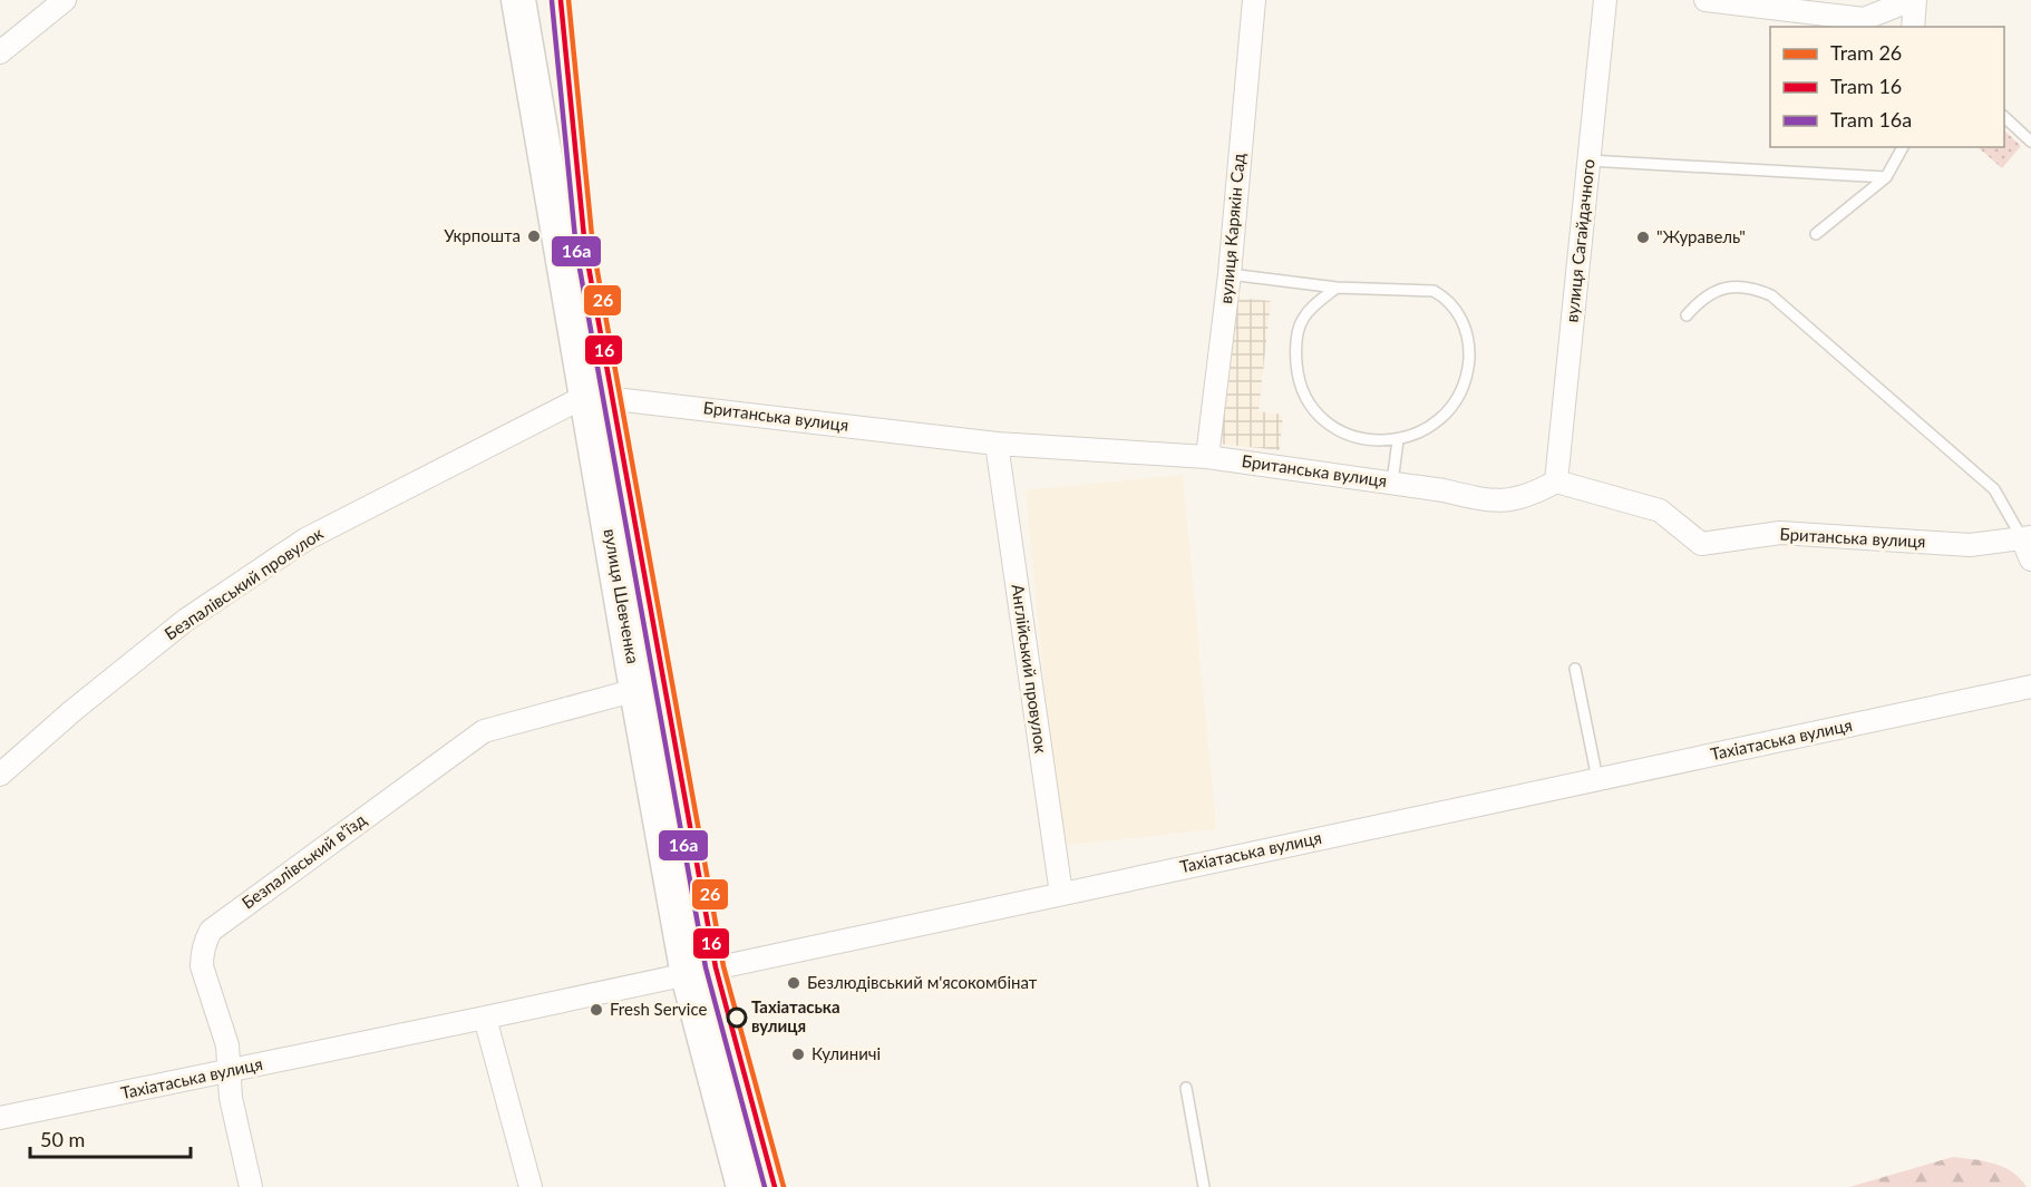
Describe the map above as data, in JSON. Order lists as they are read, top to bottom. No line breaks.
{"streets":{"main road":["вулиця Шевченка"],"street":["вулиця Карякін Сад","вулиця Сагайдачного","Британська вулиця","Безпалівський провулок","Англійський провулок","Тахіатаська вулиця","Безпалівський в’їзд"]},"crossings":[["вулиця Карякін Сад","Британська вулиця"],["вулиця Сагайдачного","Британська вулиця"],["Британська вулиця","Безпалівський провулок"],["Британська вулиця","вулиця Шевченка"],["Британська вулиця","Англійський провулок"],["Безпалівський провулок","вулиця Шевченка"],["вулиця Шевченка","Тахіатаська вулиця"],["вулиця Шевченка","Безпалівський в’їзд"],["Англійський провулок","Тахіатаська вулиця"],["Тахіатаська вулиця","Безпалівський в’їзд"]],"places":["Укрпошта","\"Журавель\"","Безлюдівський м'ясокомбінат","Fresh Service","Тахіатаська вулиця","Кулиничі"],"lines":["tram line 26","tram line 16","tram line 16a"],"legend":["Tram 26","Tram 16","Tram 16a"],"scale_bar":"50 m"}
